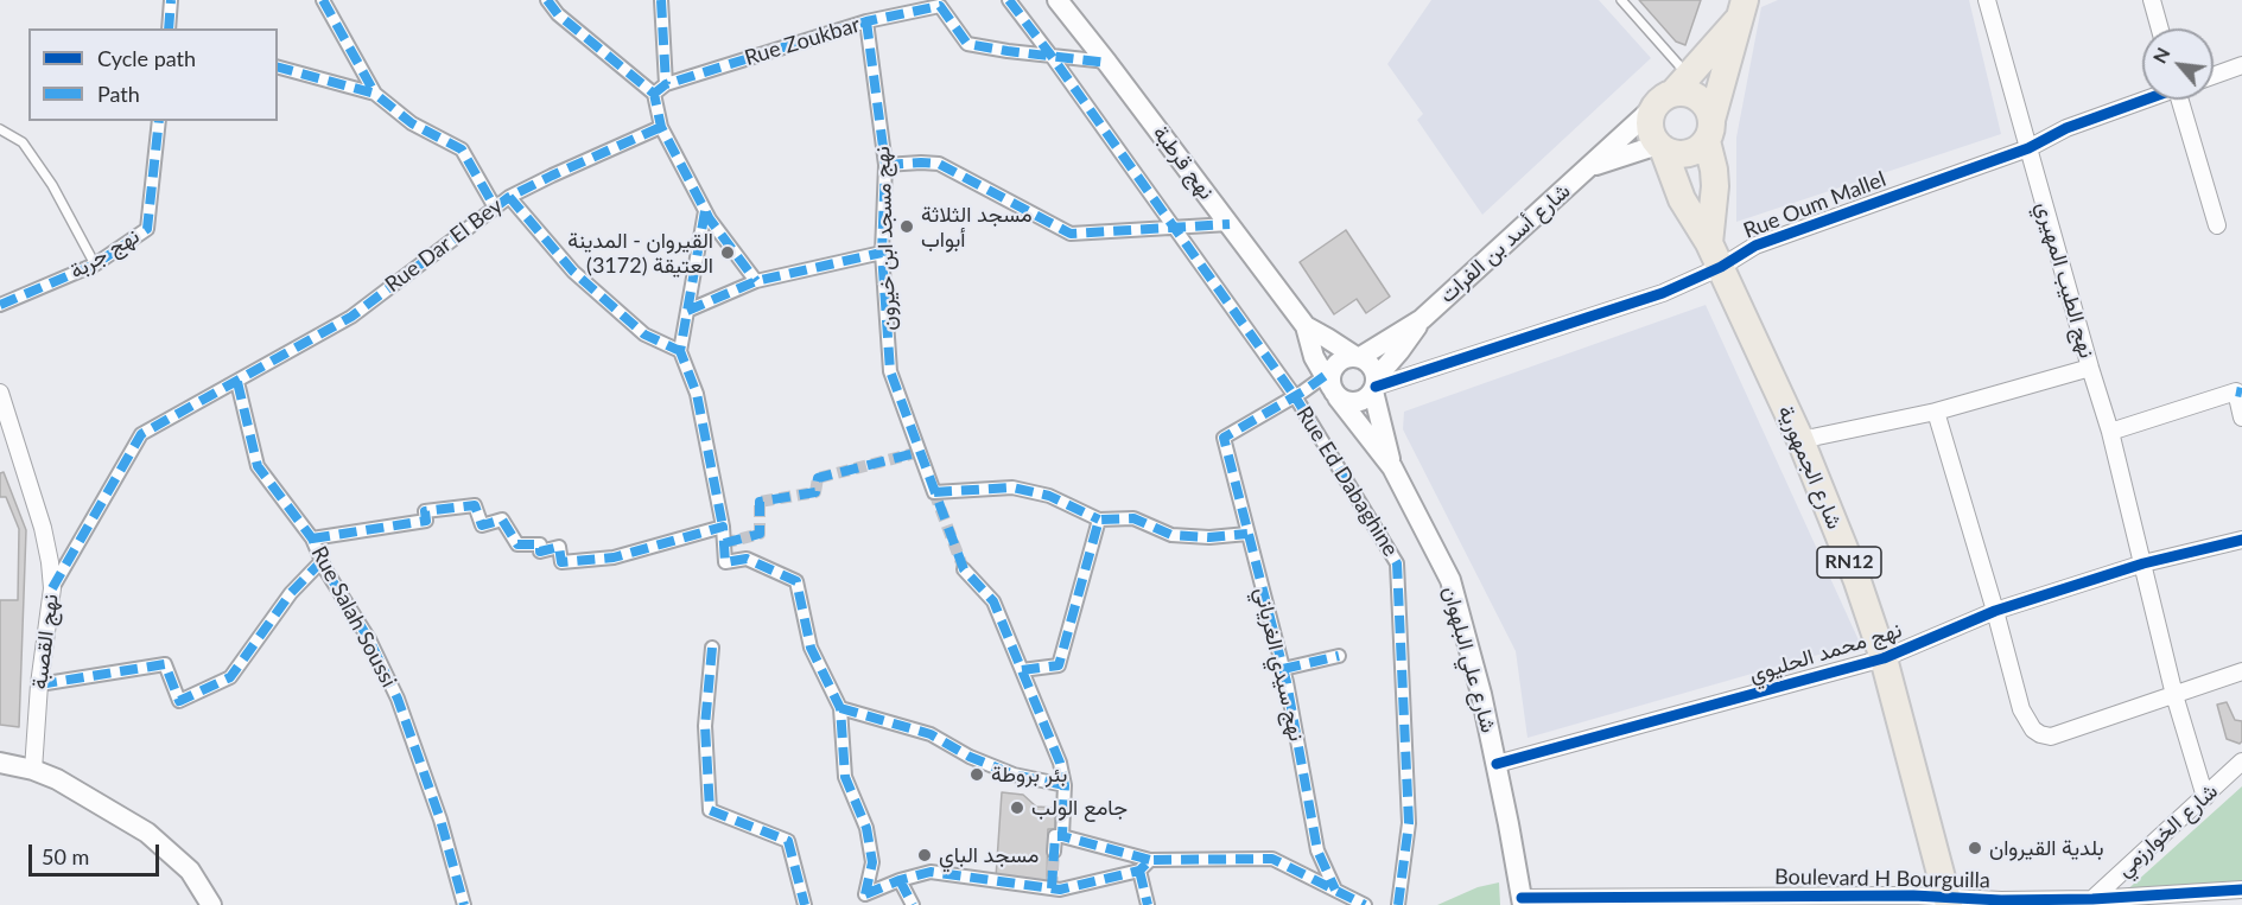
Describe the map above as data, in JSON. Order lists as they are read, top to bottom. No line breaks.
{"streets":{"main road":["شارع الجمهورية","RN12"],"street":["Rue Zoukbar","نهج قرطبة","Rue Oum Mallel","نهج مسجد ابن خيرون","شارع أسد بن الفرات","Rue Dar El Bey","نهج جربة","نهج الطيب المهيري","Rue Ed Dabaghine","Rue Salah Soussi","نهج القصبة","نهج محمد الحليوي","شارع علي البلهوان","نهج سيدي الغرياني","شارع الخوارزمي","Boulevard H Bourguilla"]},"crossings":[["Rue Zoukbar","نهج قرطبة"],["Rue Zoukbar","نهج مسجد ابن خيرون"],["Rue Zoukbar","Rue Ed Dabaghine"],["Rue Oum Mallel","نهج الطيب المهيري"],["Rue Oum Mallel","شارع الجمهورية"],["شارع أسد بن الفرات","شارع الجمهورية"],["Rue Dar El Bey","Rue Salah Soussi"],["Rue Dar El Bey","نهج القصبة"],["نهج الطيب المهيري","نهج محمد الحليوي"],["نهج الطيب المهيري","شارع الخوارزمي"],["شارع الجمهورية","نهج محمد الحليوي"],["شارع الجمهورية","Boulevard H Bourguilla"],["Rue Ed Dabaghine","نهج سيدي الغرياني"],["نهج محمد الحليوي","شارع علي البلهوان"],["شارع علي البلهوان","Boulevard H Bourguilla"],["شارع الخوارزمي","Boulevard H Bourguilla"]],"places":["مسجد الثلاثة أبواب","القيروان - المدينة العتيقة (3172)","بئر بروطة","جامع الولب","بلدية القيروان","مسجد الباي"],"legend":["Cycle path","Path"],"scale_bar":"50 m","north":"top left"}
